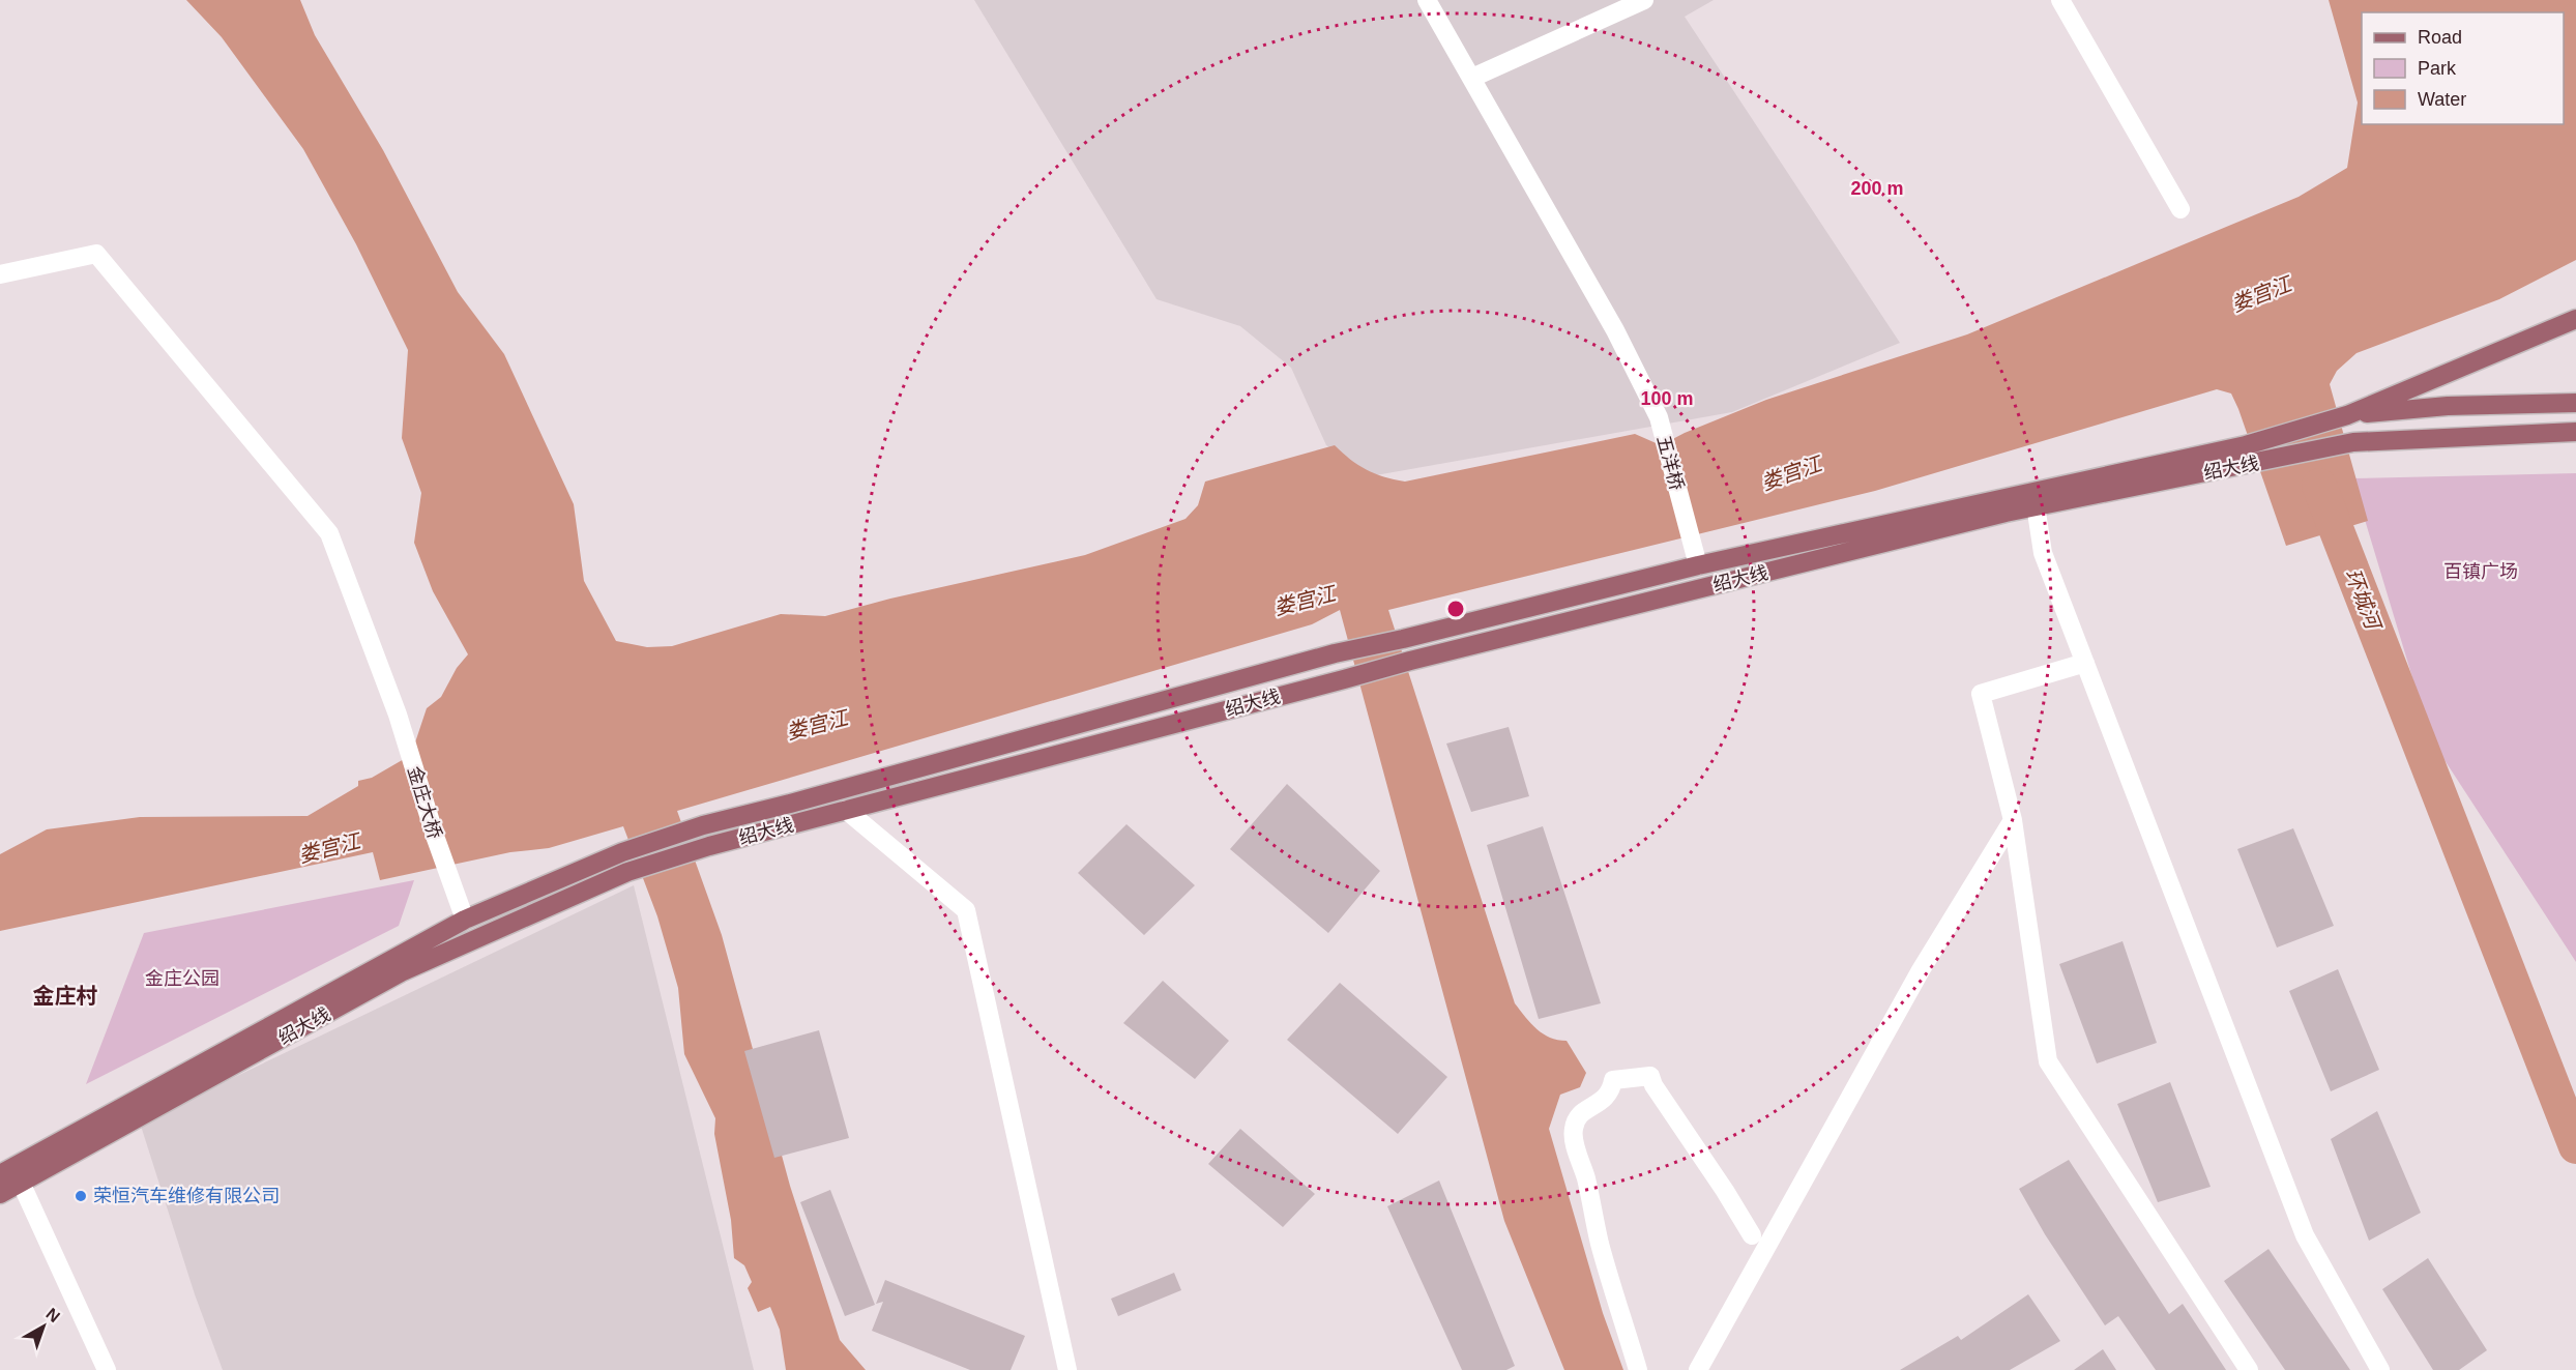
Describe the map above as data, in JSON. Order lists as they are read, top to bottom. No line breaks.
{"streets":{"main road":["绍大线"],"street":["五洋桥","金庄大桥"]},"crossings":[["五洋桥","绍大线"],["绍大线","金庄大桥"]],"districts":["金庄村"],"water":["娄宫江","环城河"],"parks":["百镇广场","金庄公园"],"places":["荣恒汽车维修有限公司"],"legend":["Road","Park","Water"],"north":"top right","rings":["200 m","100 m"]}
